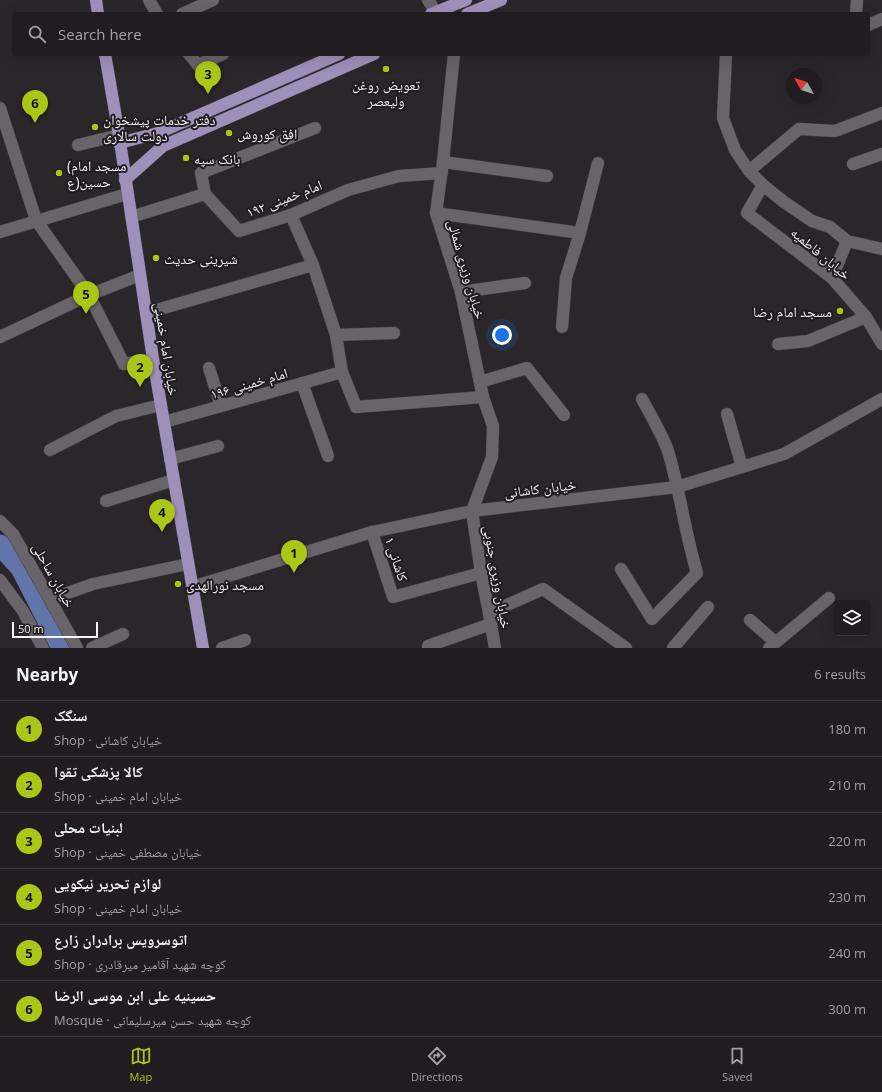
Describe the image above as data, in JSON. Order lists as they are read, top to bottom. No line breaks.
{"streets":{"main road":["خیابان امام خمینی"],"street":["امام خمینی ۱۹۲","خیابان فاطمیه","خیابان وزیری شمالی","امام خمینی ۱۹۶","خیابان کاشانی","کاشانی ۱","خیابان ساحلی","خیابان وزیری جنوبی"]},"crossings":[["امام خمینی ۱۹۲","خیابان وزیری شمالی"],["خیابان وزیری شمالی","خیابان کاشانی"],["خیابان وزیری شمالی","خیابان وزیری جنوبی"],["خیابان امام خمینی","امام خمینی ۱۹۶"],["خیابان امام خمینی","خیابان کاشانی"],["خیابان کاشانی","کاشانی ۱"],["خیابان کاشانی","خیابان وزیری جنوبی"],["کاشانی ۱","خیابان وزیری جنوبی"]],"places":["تعویض روغن ولیعصر","دفتر خدمات پیشخوان دولت سالاری","افق کوروش","بانک سپه","(مسجد امام حسین(ع","شیرینی حدیث","مسجد امام رضا","مسجد نورالهدی"],"scale_bar":"50 m","north":"top left","page":{"search":"Search here","pins":["3","6","5","2","4","1"],"scale":"50 m","heading":["Nearby","6 results"],"list":[{"mark":"1","name":"سنگک","note":"Shop · خیابان کاشانی","value":"180 m"},{"mark":"2","name":"کالا پزشکی تقوا","note":"Shop · خیابان امام خمینی","value":"210 m"},{"mark":"3","name":"لبنیات محلی","note":"Shop · خیابان مصطفی خمینی","value":"220 m"},{"mark":"4","name":"لوازم تحریر نیکویی","note":"Shop · خیابان امام خمینی","value":"230 m"},{"mark":"5","name":"اتوسرویس برادران زارع","note":"Shop · کوچه شهید آقامیر میرقادری","value":"240 m"},{"mark":"6","name":"حسینیه علی ابن موسی الرضا","note":"Mosque · کوچه شهید حسن میرسلیمانی","value":"300 m"}],"nav":["Map","Directions","Saved"]}}
